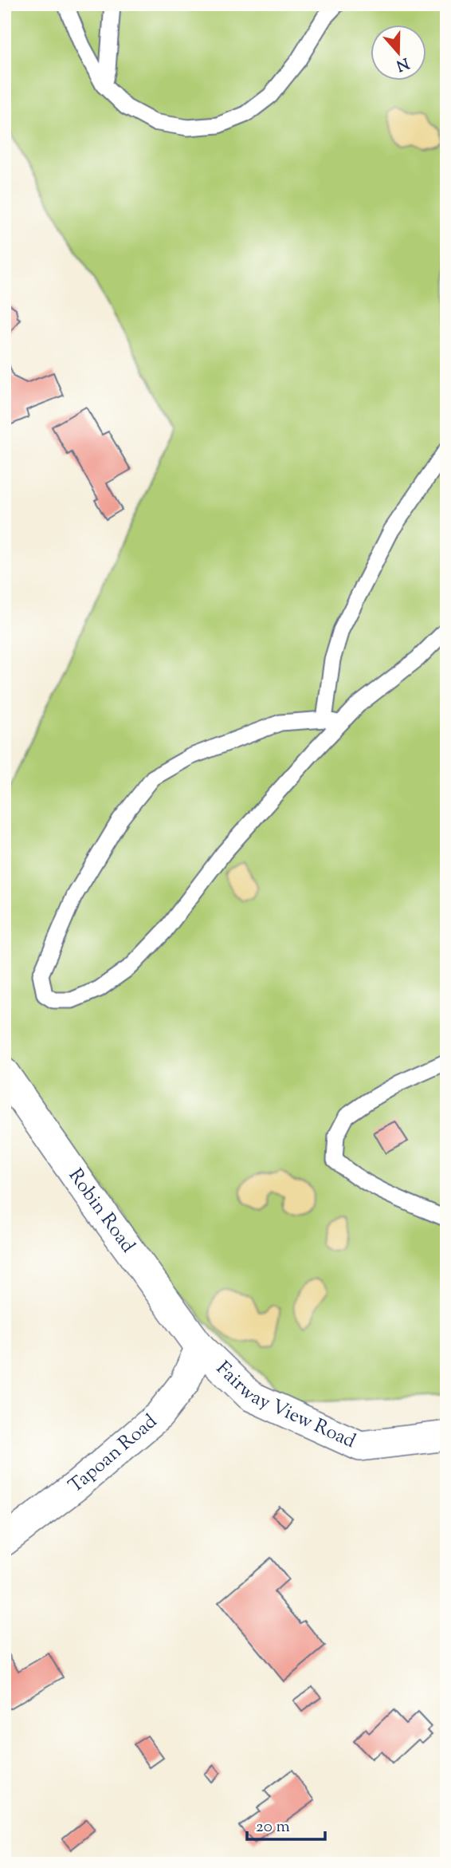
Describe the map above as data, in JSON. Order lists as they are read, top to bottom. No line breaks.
{"streets":{"street":["Robin Road","Fairway View Road","Tapoan Road"]},"crossings":[["Robin Road","Fairway View Road"],["Robin Road","Tapoan Road"],["Fairway View Road","Tapoan Road"]],"scale_bar":"20 m","north":"bottom"}
